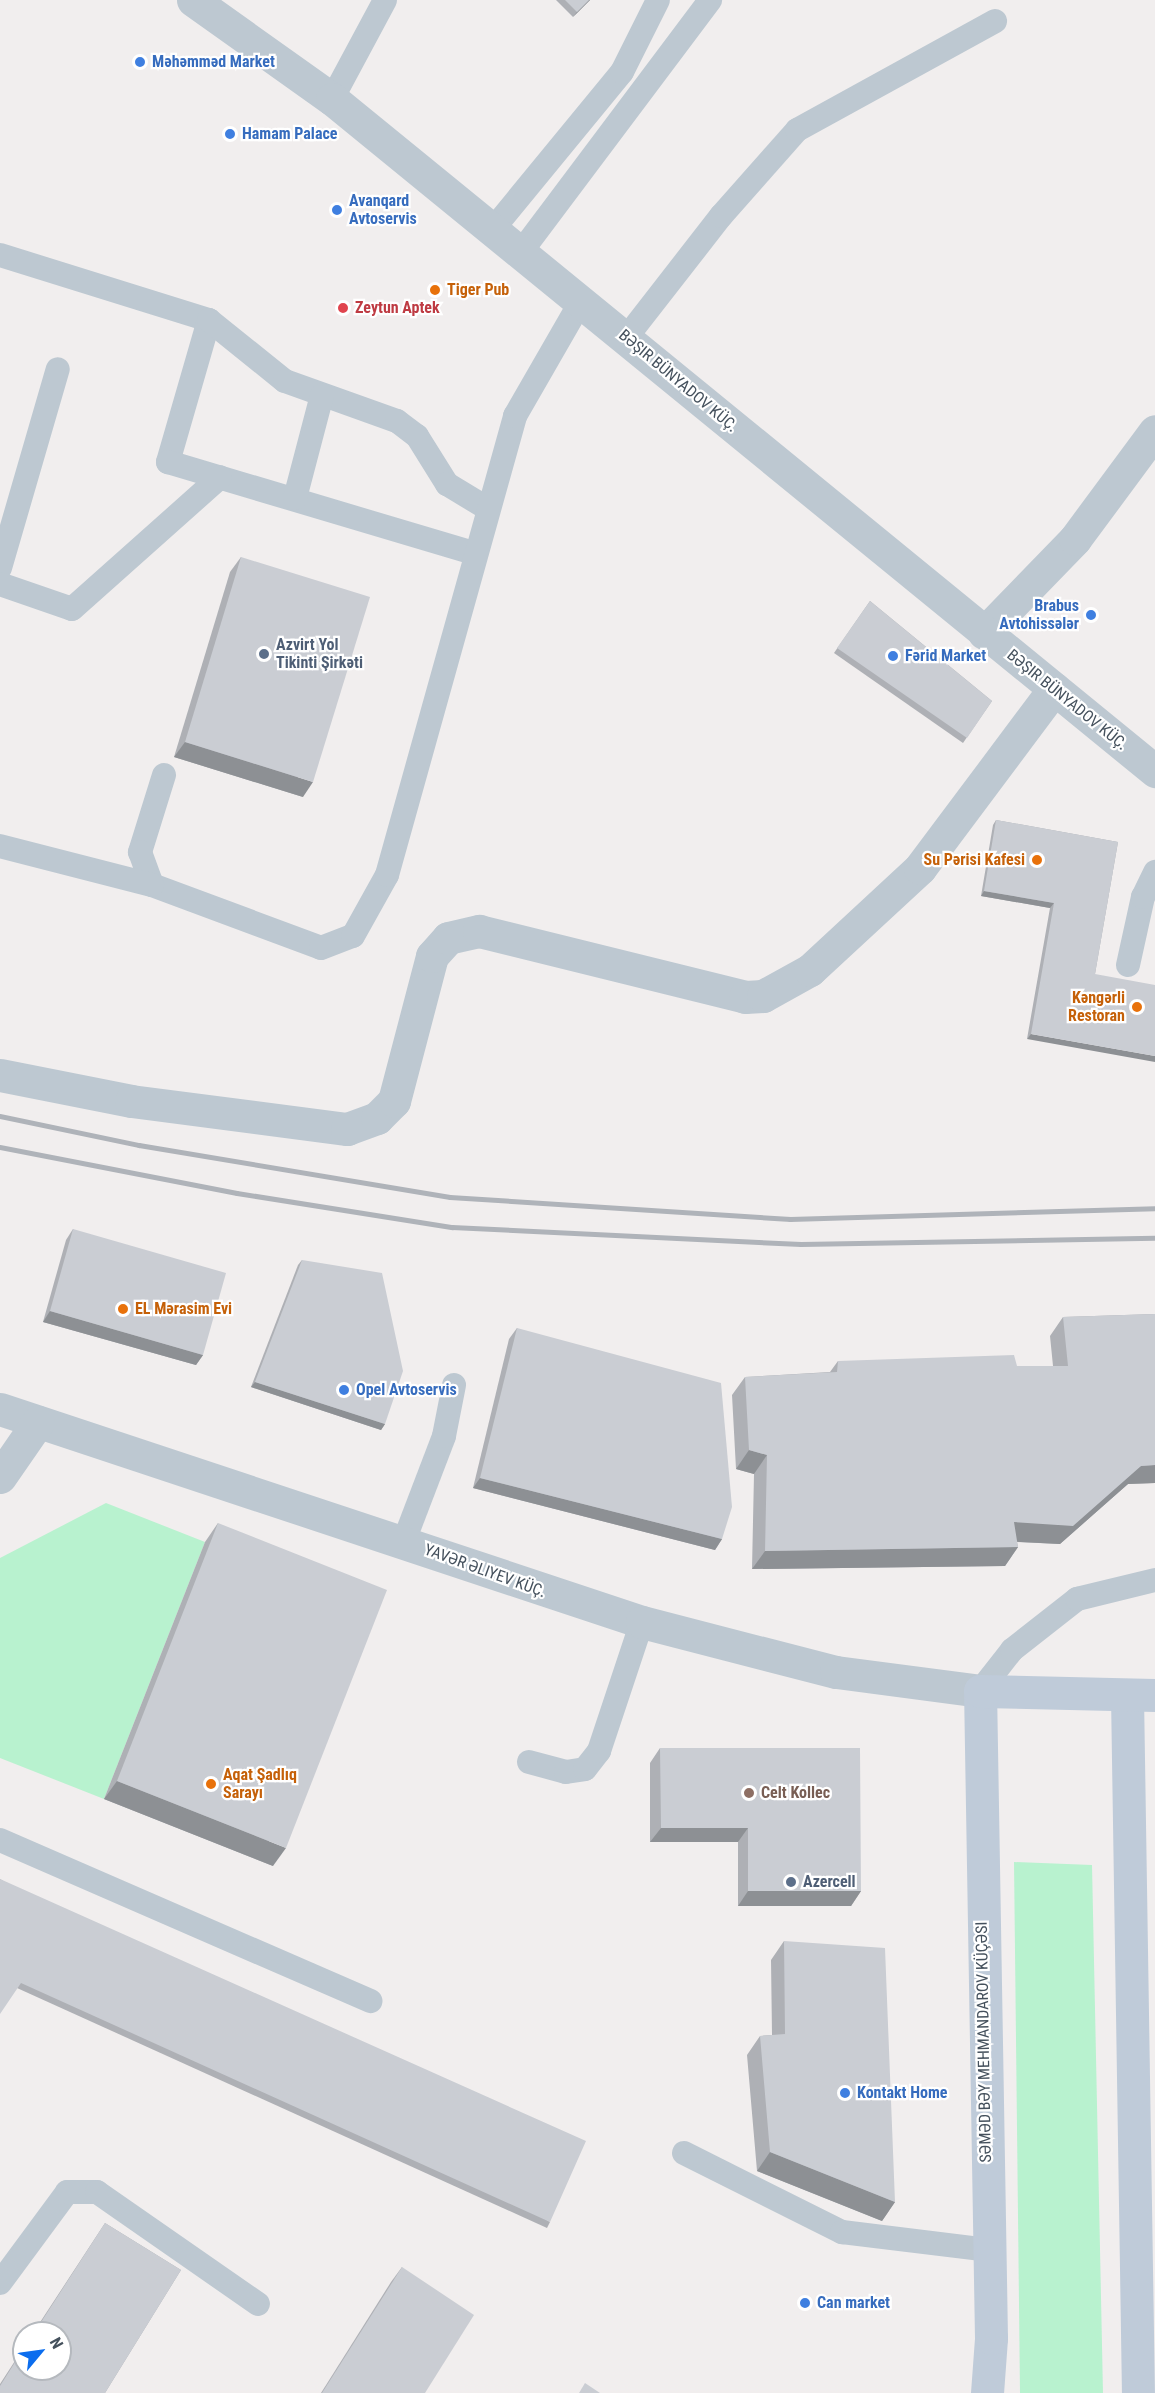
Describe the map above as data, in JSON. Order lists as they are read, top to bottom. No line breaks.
{"streets":{"main road":["SƏMƏD BƏY MEHMANDAROV KÜÇƏSI"],"street":["BƏŞIR BÜNYADOV KÜÇ.","YAVƏR ƏLIYEV KÜÇ."]},"crossings":[["YAVƏR ƏLIYEV KÜÇ.","SƏMƏD BƏY MEHMANDAROV KÜÇƏSI"]],"places":["Məhəmməd Market","Hamam Palace","Avanqard Avtoservis","Tiger Pub","Zeytun Aptek","Brabus Avtohissələr","Azvirt Yol Tikinti Şirkəti","Fərid Market","Su Pərisi Kafesi","Kəngərli Restoran","EL Mərasim Evi","Opel Avtoservis","Aqat Şadlıq Sarayı","Celt Kollec","Azercell","Kontakt Home","Can market"],"north":"top right"}
